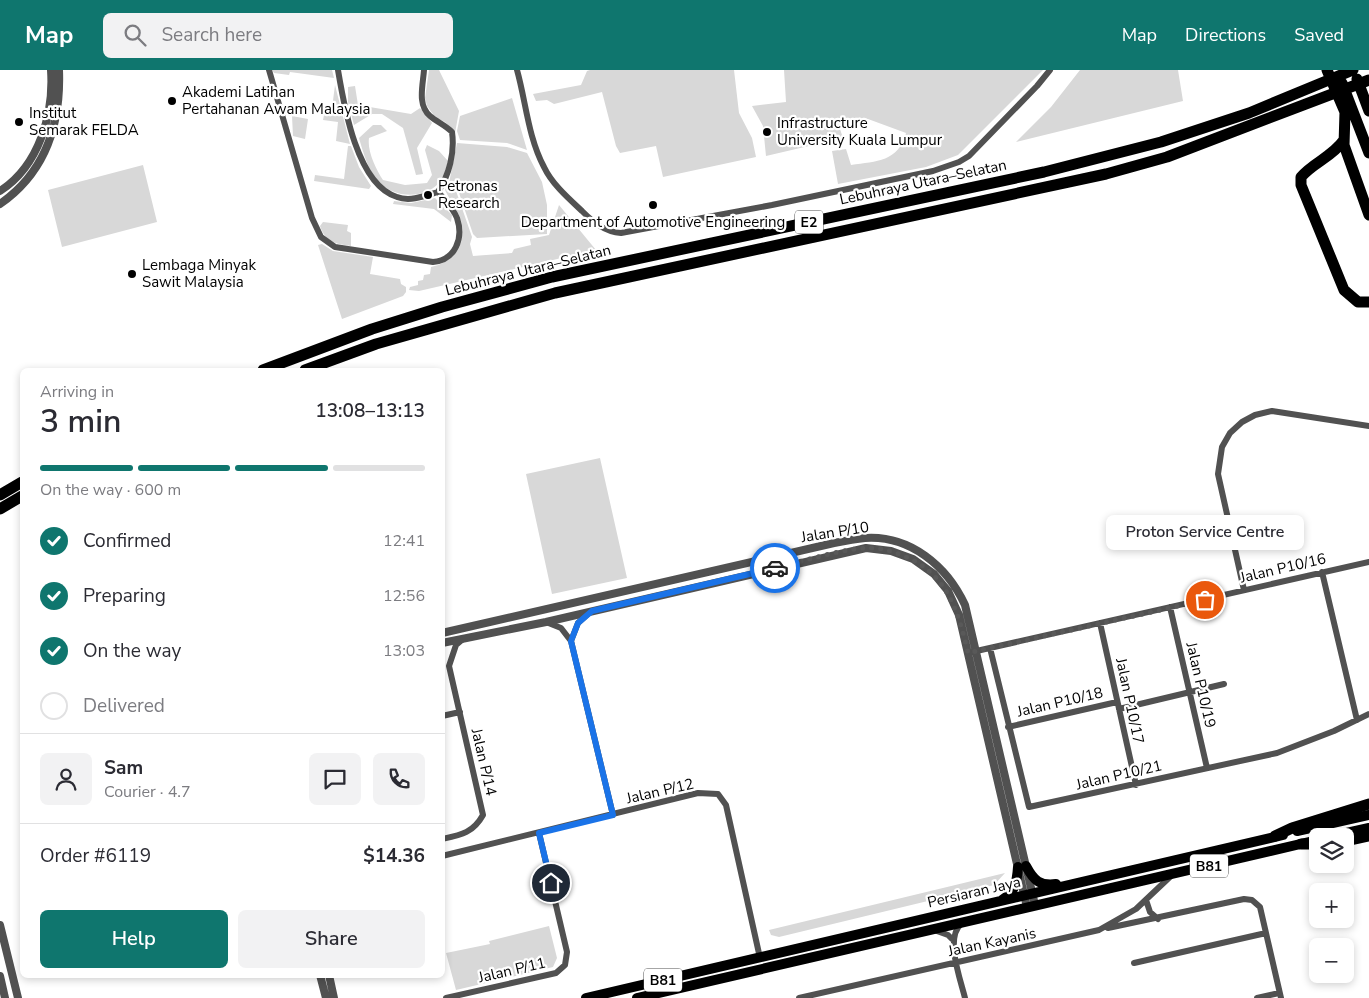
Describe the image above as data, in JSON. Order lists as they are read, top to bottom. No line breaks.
{"streets":{"highway":["Lebuhraya Utara–Selatan","E2"],"main road":["B81","Persiaran Jaya"],"street":["Jalan P/10","Jalan P10/16","Jalan P10/19","Jalan P10/17","Jalan P10/18","Jalan P/14","Jalan P10/21","Jalan P/12","Jalan Kayanis","Jalan P/11"]},"crossings":[["Jalan P/10","Jalan P10/16"],["Jalan P/10","Persiaran Jaya"],["Jalan P10/16","Jalan P10/19"],["Jalan P10/16","Jalan P10/17"],["Jalan P10/16","Jalan P10/21"],["Jalan P10/19","Jalan P10/21"],["Jalan P10/17","Jalan P10/18"],["Jalan P10/17","Jalan P10/21"],["Jalan P10/18","Jalan P10/21"],["Jalan P/12","Persiaran Jaya"],["Jalan P/12","Jalan P/11"],["Persiaran Jaya","Jalan Kayanis"]],"places":["Akademi Latihan Pertahanan Awam Malaysia","Institut Semarak FELDA","Infrastructure University Kuala Lumpur","Petronas Research","Department of Automotive Engineering","Lembaga Minyak Sawit Malaysia","Proton Service Centre"],"page":{"header":"Map","search":"Search here","nav":["Map","Directions","Saved"],"heading":["3 min","Arriving in","13:08–13:13"],"panel":["Sam","Courier · 4.7","Order #6119","$14.36"],"bar":"On the way · 600 m","list":[["Confirmed","12:41"],["Preparing","12:56"],["On the way","13:03"],"Delivered"],"bubble":"Proton Service Centre","map_buttons":["+","−"],"buttons":["Help","Share"]}}
